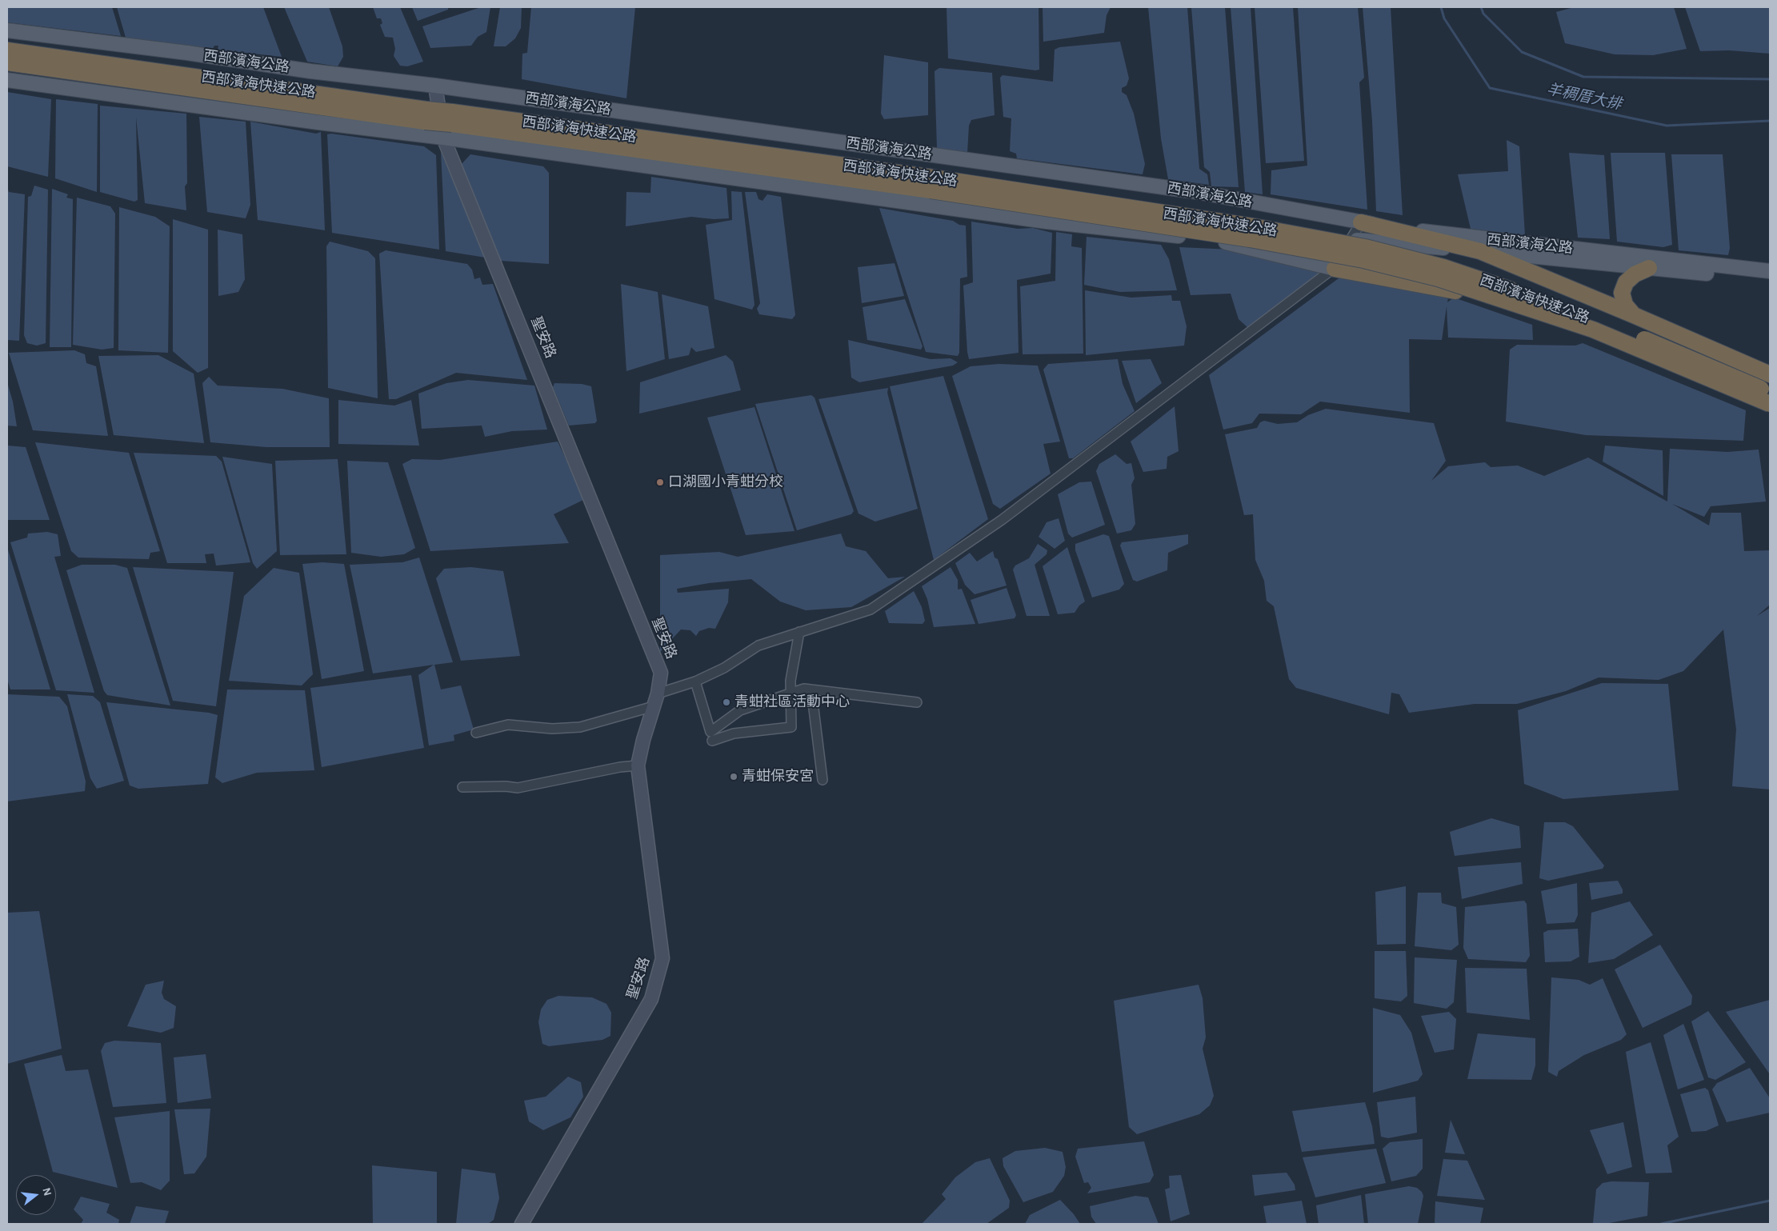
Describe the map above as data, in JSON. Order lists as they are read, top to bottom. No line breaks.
{"streets":{"highway":["西部濱海快速公路"],"main road":["西部濱海公路"],"street":["聖安路"]},"crossings":[["西部濱海公路","西部濱海快速公路"],["西部濱海公路","聖安路"],["西部濱海快速公路","聖安路"]],"water":["羊稠厝大排"],"places":["口湖國小青蚶分校","青蚶社區活動中心","青蚶保安宮"],"north":"right"}
